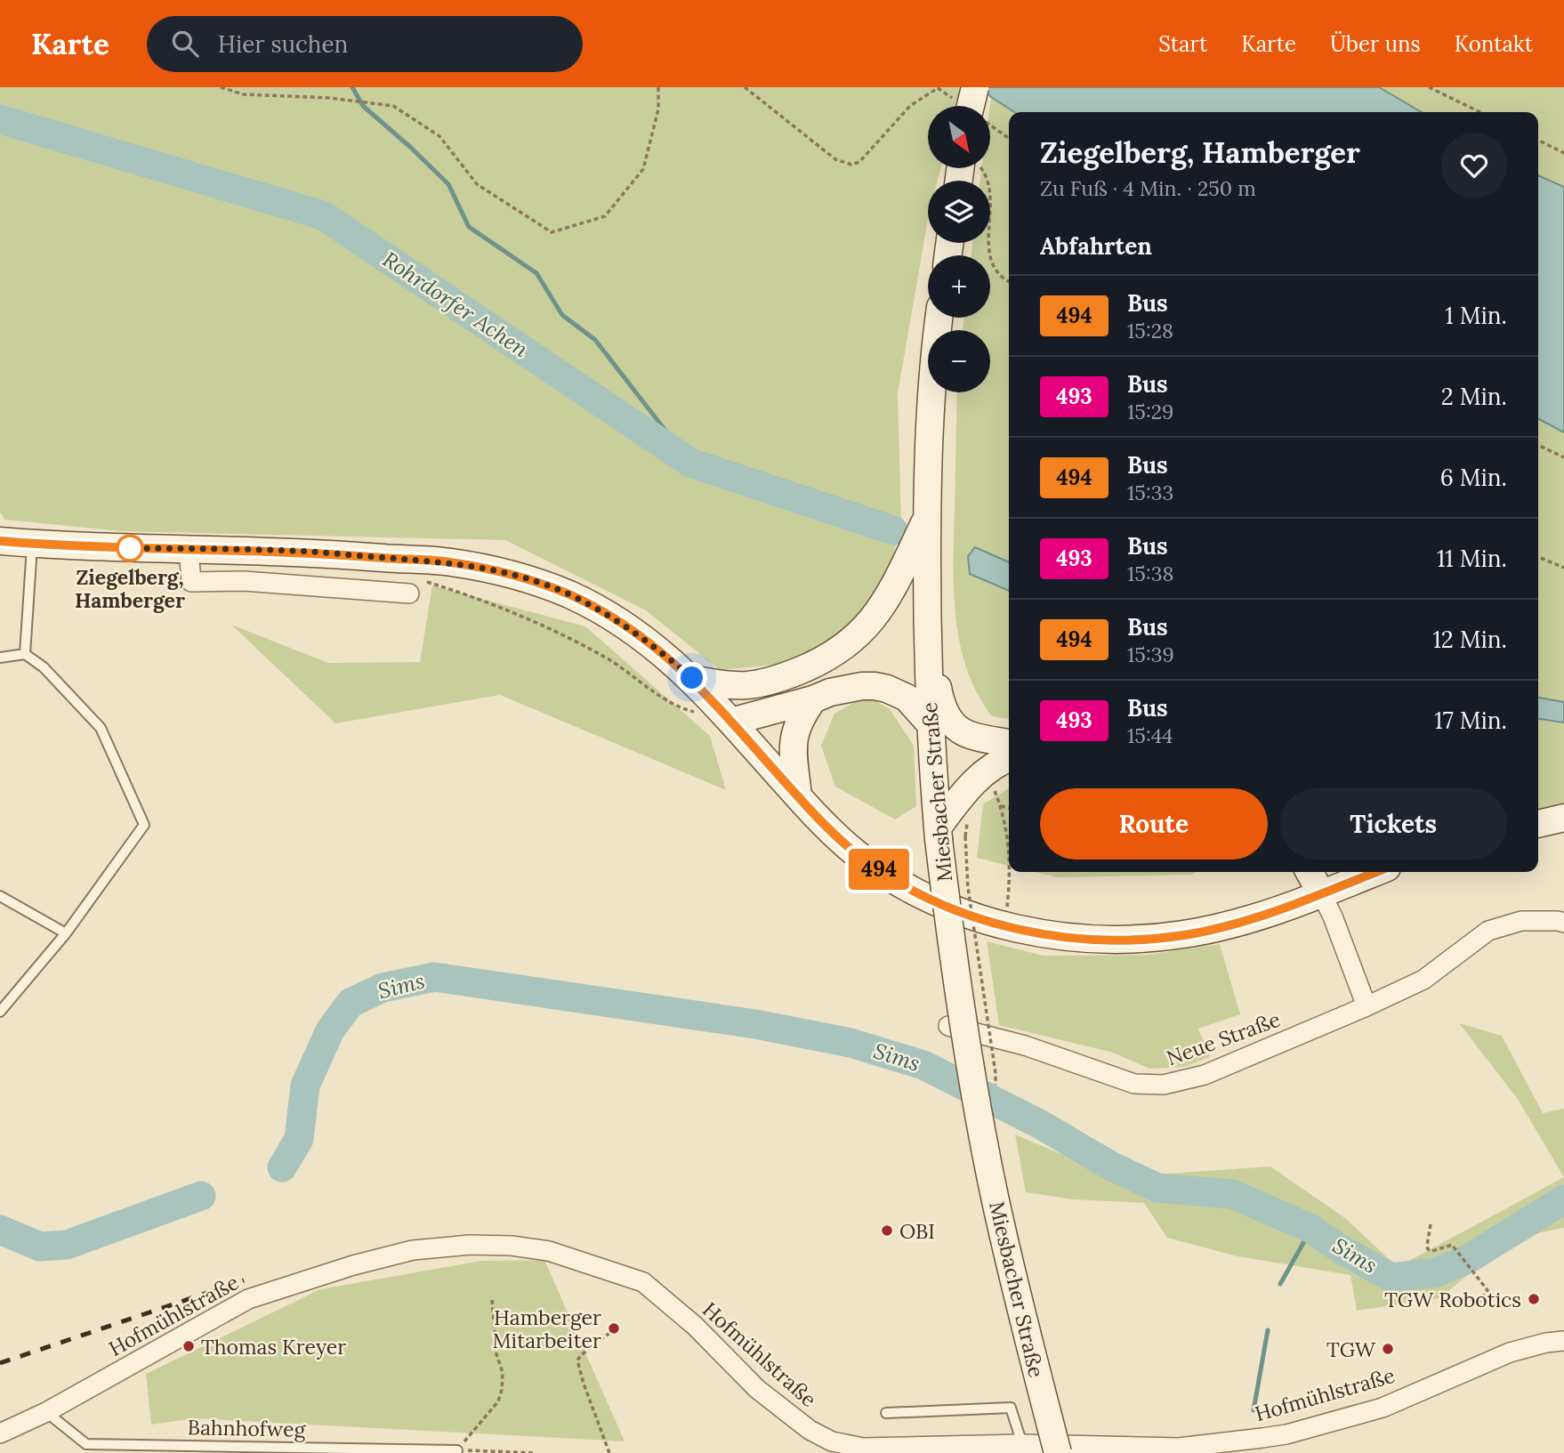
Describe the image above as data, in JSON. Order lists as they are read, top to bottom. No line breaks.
{"streets":{"main road":["Miesbacher Straße"],"street":["Neue Straße","Hofmühlstraße"],"lane":["Bahnhofweg"]},"crossings":[["Hofmühlstraße","Bahnhofweg"]],"water":["Rohrdorfer Achen","Sims"],"places":["Ziegelberg, Hamberger","OBI","TGW Robotics","Hamberger Mitarbeiter","Thomas Kreyer","TGW"],"lines":["bus line 494"],"north":"bottom right","page":{"header":"Karte","search":"Hier suchen","nav":["Start","Karte","Über uns","Kontakt"],"on_map":"494","map_buttons":["+","−"],"heading":[["Ziegelberg, Hamberger","Zu Fuß · 4 Min. · 250 m"],"Abfahrten"],"list":[{"mark":"494","name":"Bus","note":"15:28","value":"1 Min."},{"mark":"493","name":"Bus","note":"15:29","value":"2 Min."},{"mark":"494","name":"Bus","note":"15:33","value":"6 Min."},{"mark":"493","name":"Bus","note":"15:38","value":"11 Min."},{"mark":"494","name":"Bus","note":"15:39","value":"12 Min."},{"mark":"493","name":"Bus","note":"15:44","value":"17 Min."}],"buttons":["Route","Tickets"]}}
